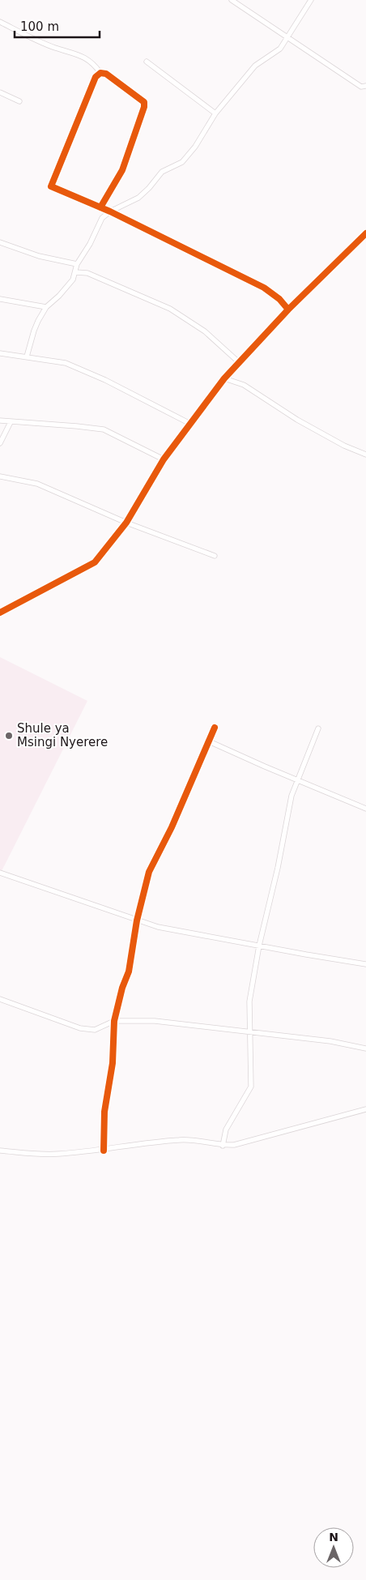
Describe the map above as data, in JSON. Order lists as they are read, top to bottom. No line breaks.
{"places":["Shule ya Msingi Nyerere"],"scale_bar":"100 m","north":"top"}
